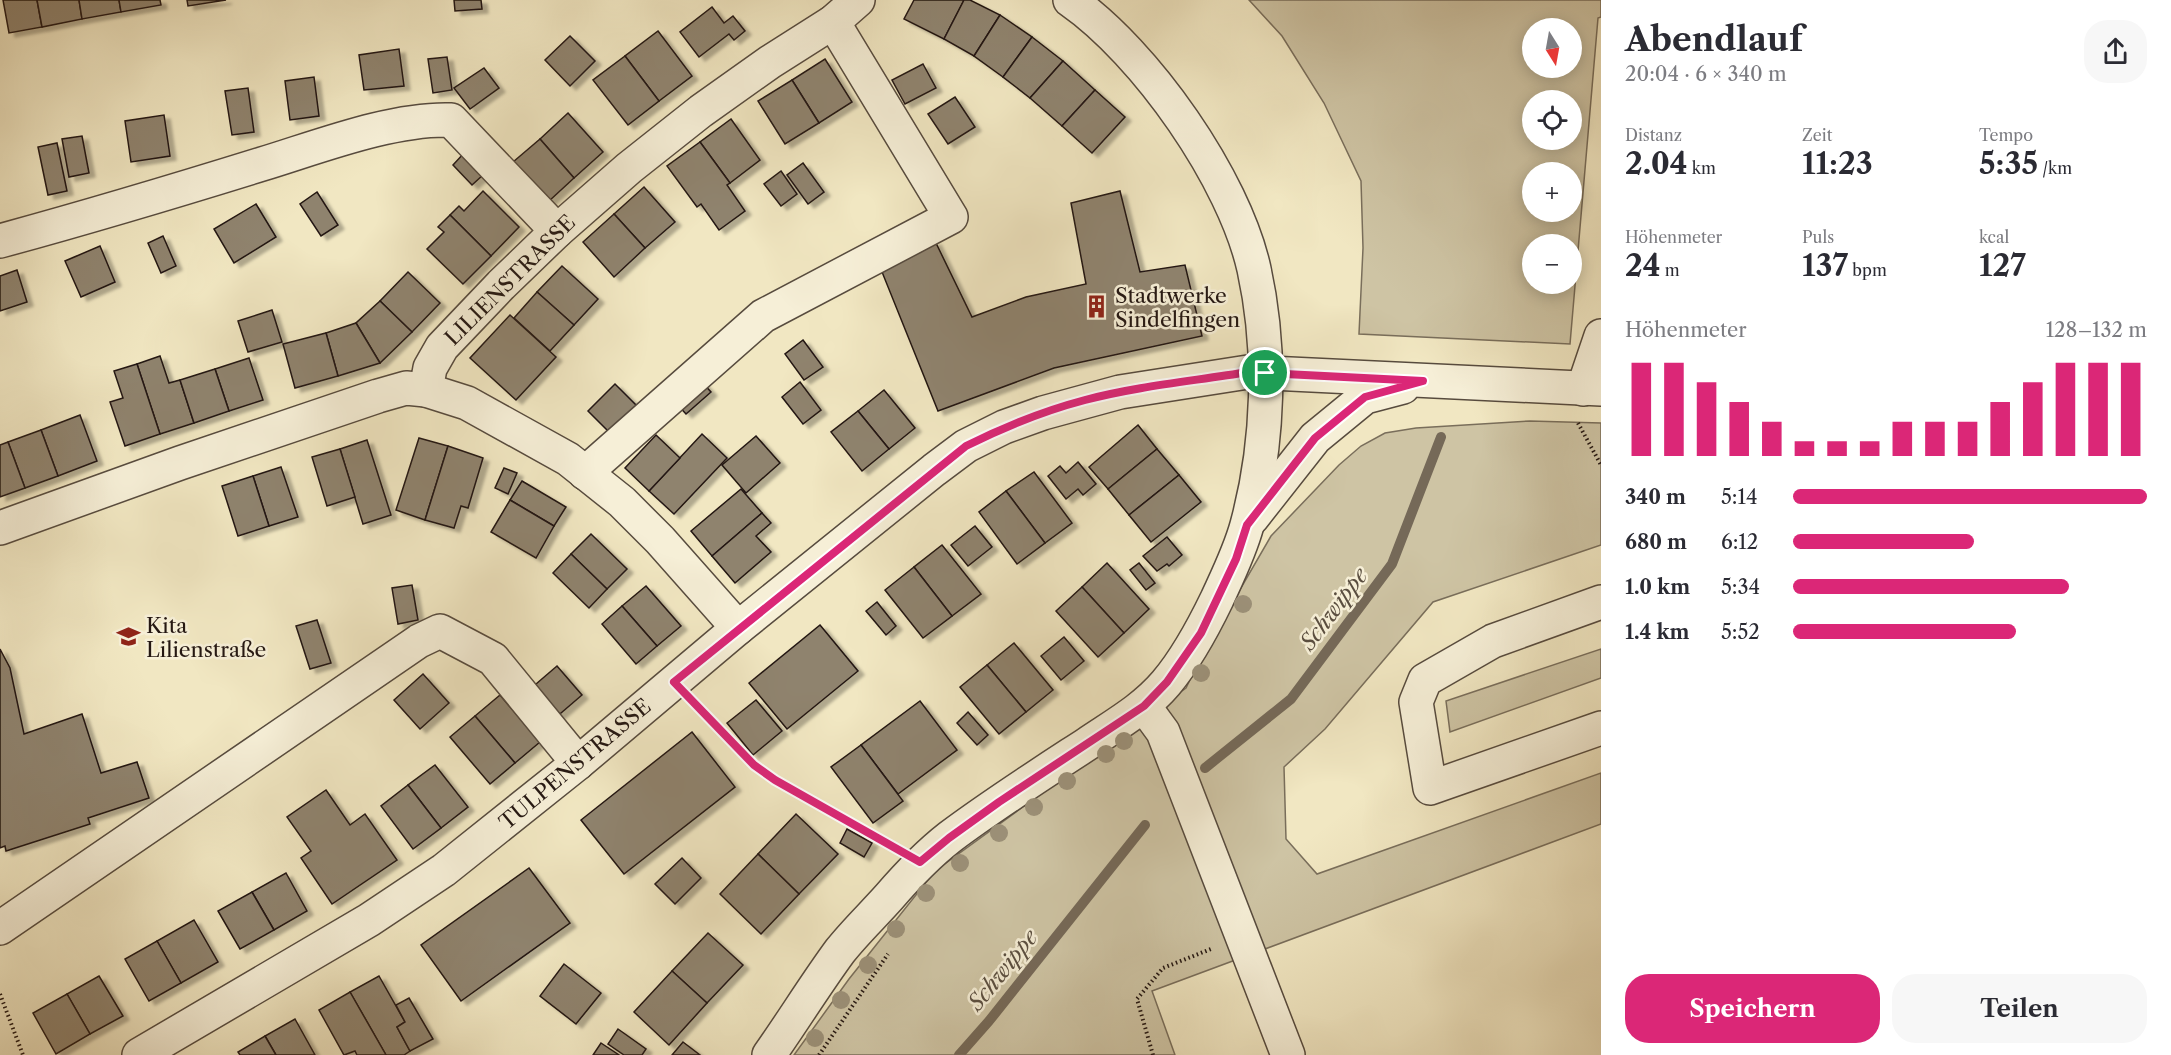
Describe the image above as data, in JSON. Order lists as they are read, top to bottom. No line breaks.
{"streets":{"street":["LILIENSTRASSE","TULPENSTRASSE"]},"water":["Schwippe"],"places":{"building":["Stadtwerke Sindelfingen"],"school or university":["Kita Lilienstraße"]},"north":"bottom","page":{"heading":["Abendlauf","20:04 · 6 × 340 m"],"map_buttons":["+","−"],"stats":[["Distanz","2.04 km"],["Zeit","11:23"],["Tempo","5:35 /km"],["Höhenmeter","24 m"],["Puls","137 bpm"],["kcal","127"]],"chart":["Höhenmeter","128–132 m"],"list":[{"name":"340 m","note":"5:14"},{"name":"680 m","note":"6:12"},{"name":"1.0 km","note":"5:34"},{"name":"1.4 km","note":"5:52"}],"buttons":["Speichern","Teilen"]}}
